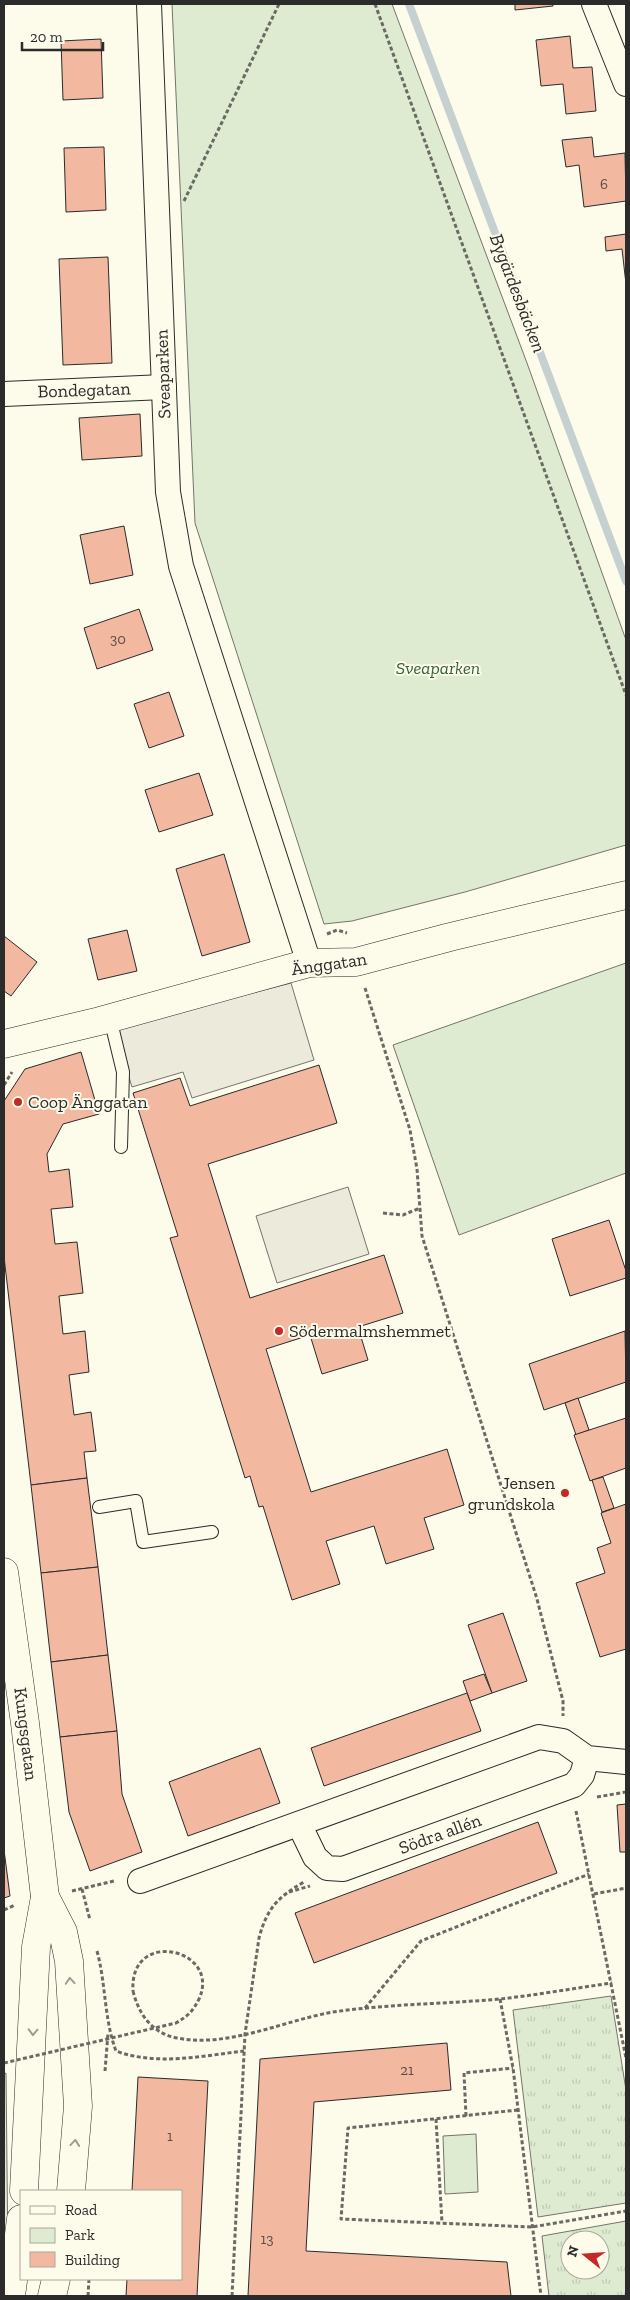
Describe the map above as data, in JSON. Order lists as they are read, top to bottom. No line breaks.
{"streets":{"main road":["Änggatan","Kungsgatan"],"street":["Sveaparken","Bondegatan","Södra allén"]},"crossings":[["Sveaparken","Bondegatan"],["Sveaparken","Änggatan"]],"water":["Bygärdesbäcken"],"parks":["Sveaparken"],"places":["Coop Änggatan","Södermalmshemmet","Jensen grundskola"],"house_numbers":["6","30","21","1","13"],"legend":["Road","Park","Building"],"scale_bar":"20 m","north":"left"}
